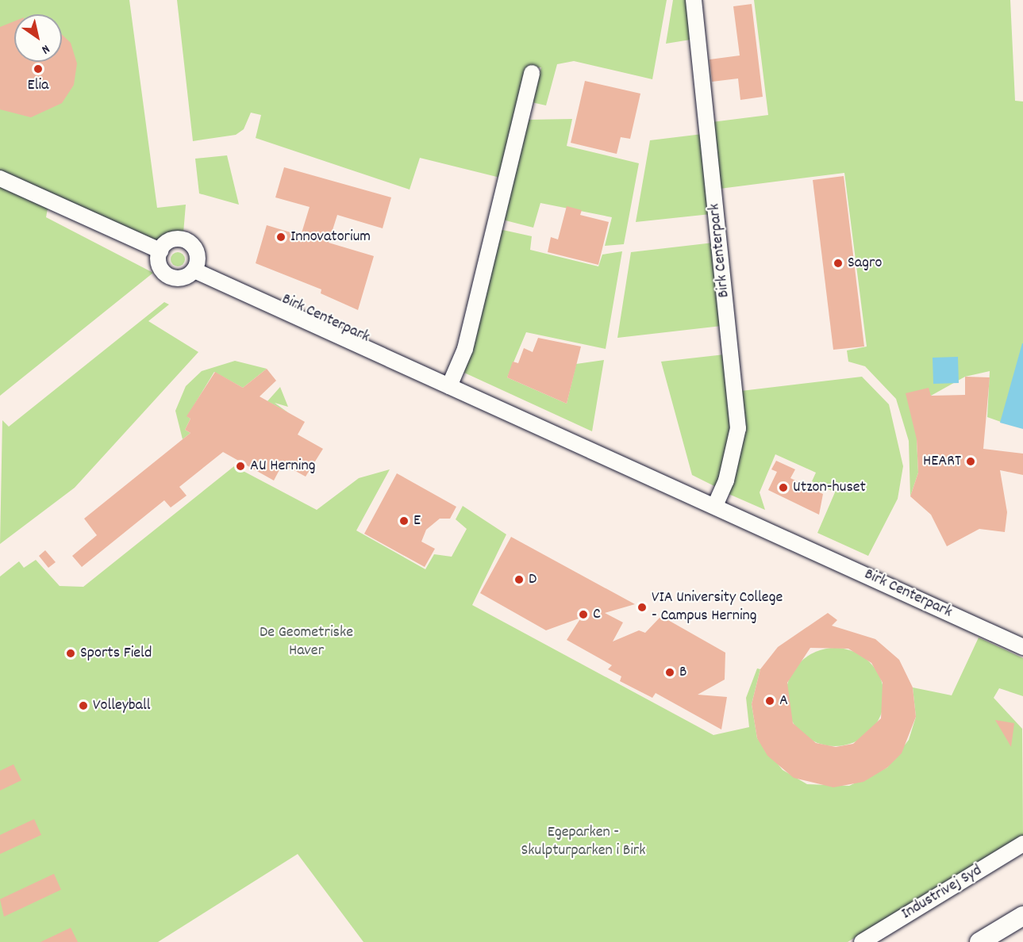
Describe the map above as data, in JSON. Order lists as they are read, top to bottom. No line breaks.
{"streets":{"street":["Birk Centerpark","Industrivej Syd"]},"parks":["De Geometriske Haver","Egeparken - Skulpturparken i Birk"],"places":["Elia","Innovatorium","Sagro","HEART","AU Herning","Utzon-huset","E","D","VIA University College - Campus Herning","C","Sports Field","B","A","Volleyball"],"north":"bottom right"}
